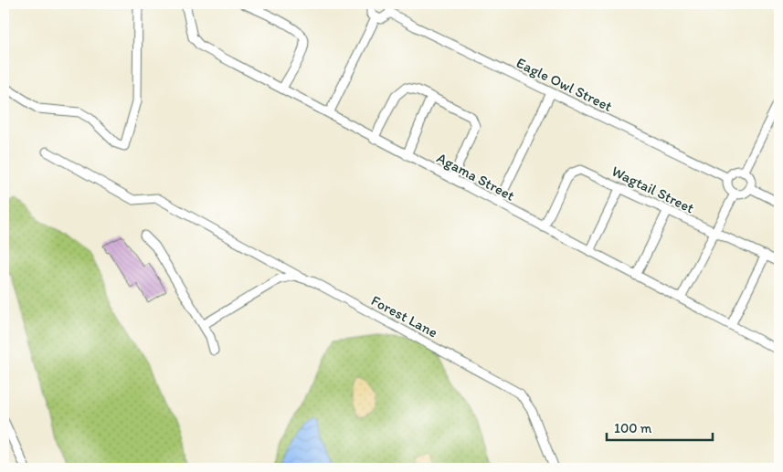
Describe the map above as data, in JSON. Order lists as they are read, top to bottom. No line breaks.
{"streets":{"street":["Eagle Owl Street","Agama Street","Wagtail Street","Forest Lane"]},"crossings":[["Agama Street","Wagtail Street"]],"scale_bar":"100 m"}
